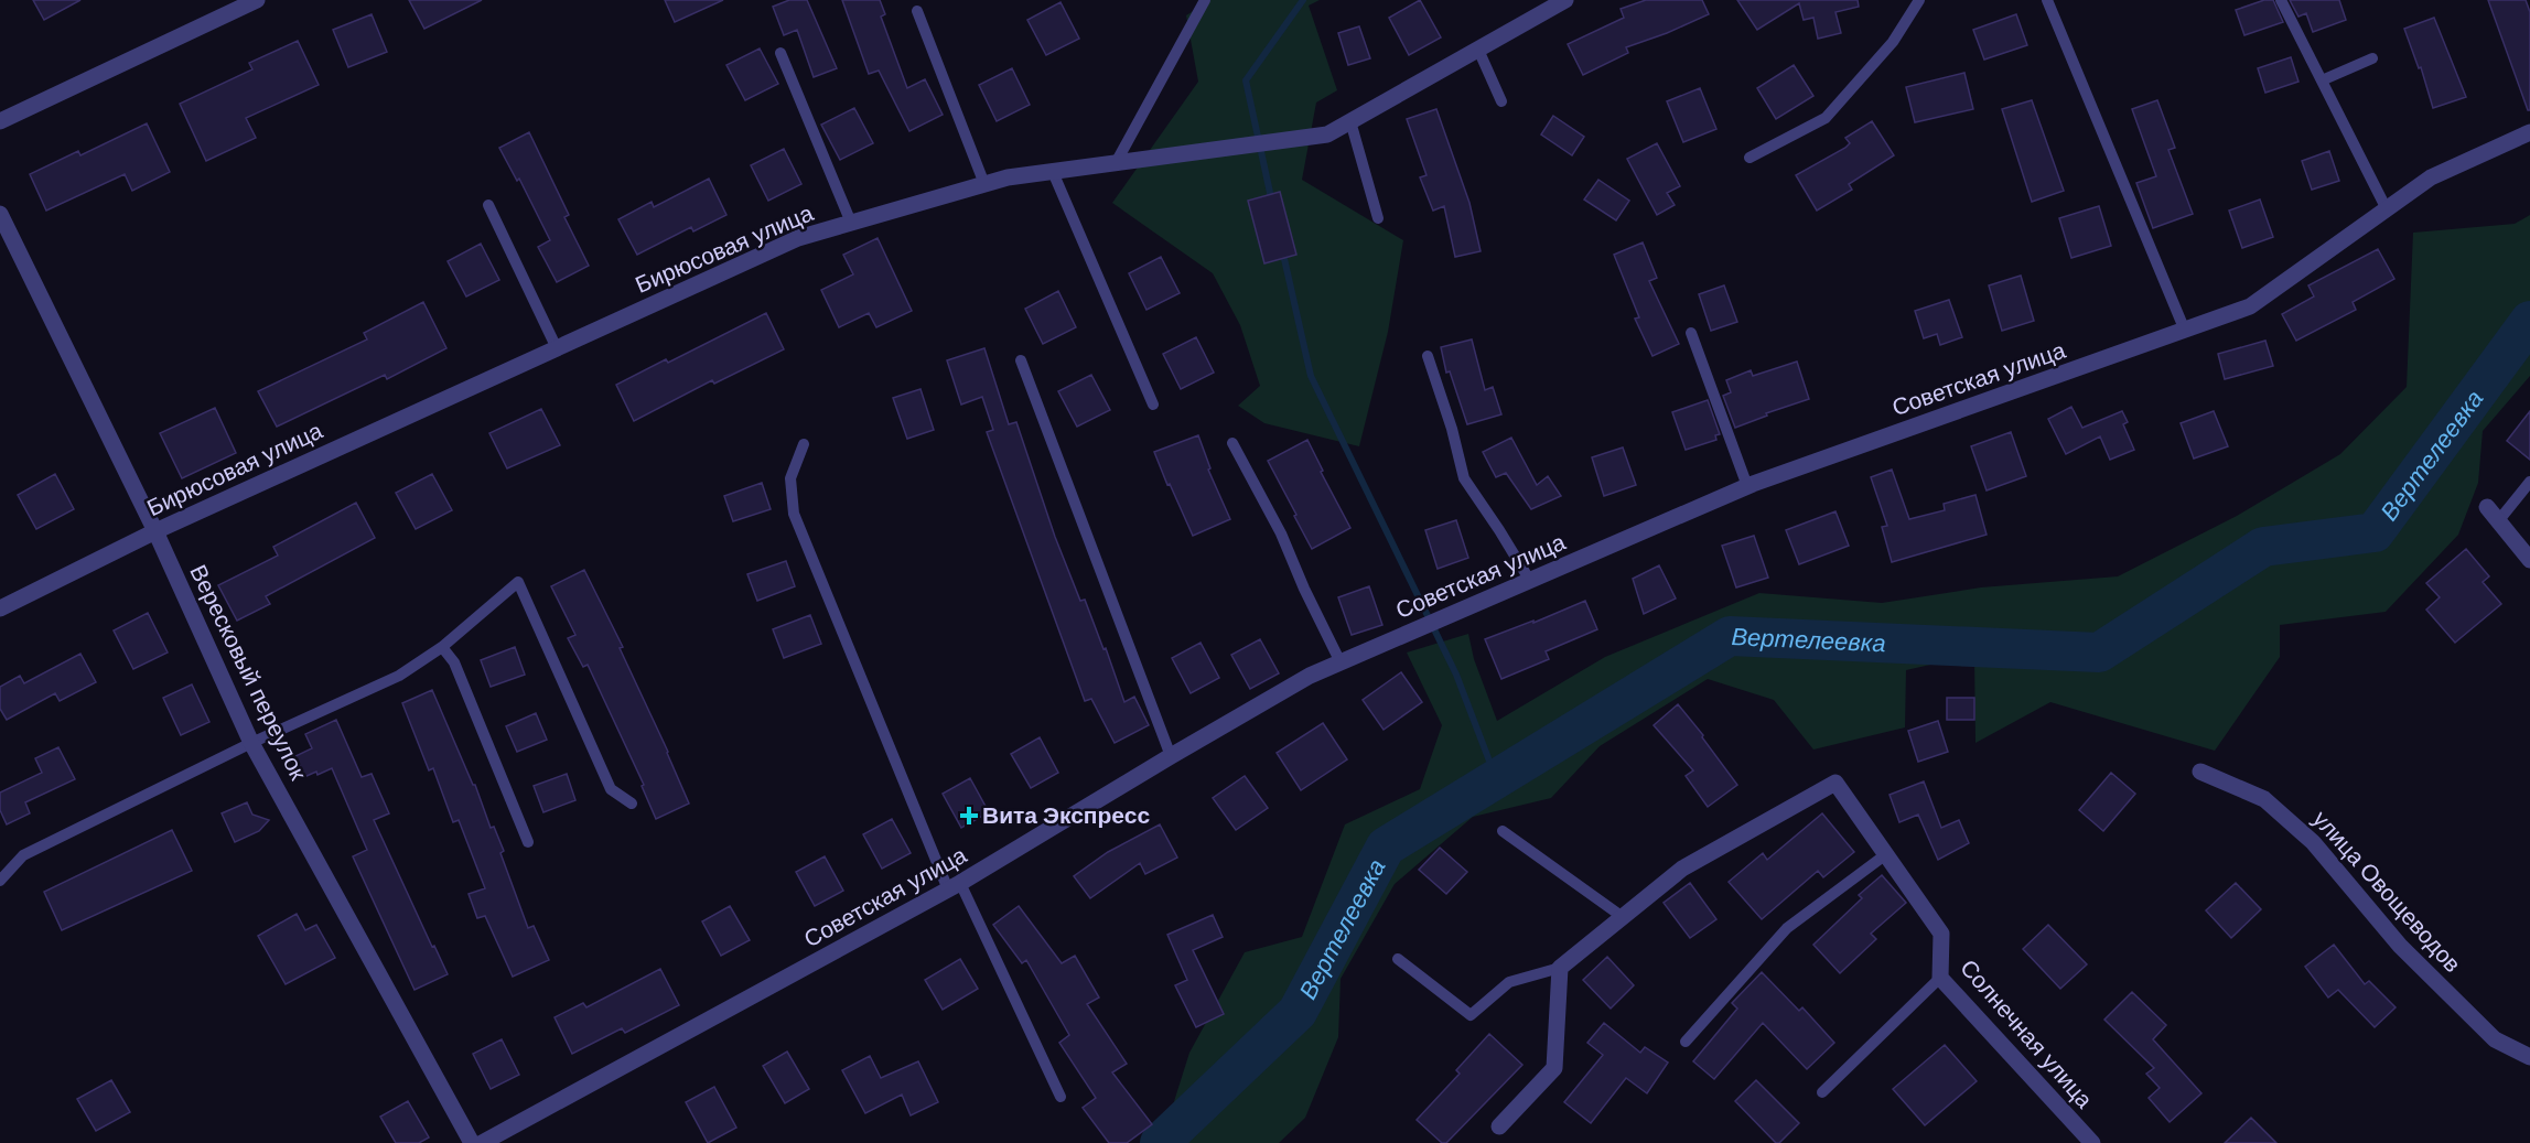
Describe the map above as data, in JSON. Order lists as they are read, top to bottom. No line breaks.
{"streets":{"street":["Бирюсовая улица","Советская улица","Вересковый переулок","улица Овощеводов","Солнечная улица"]},"crossings":[["Бирюсовая улица","Вересковый переулок"]],"water":["Вертелеевка"],"places":{"health":["Вита Экспресс"]}}
